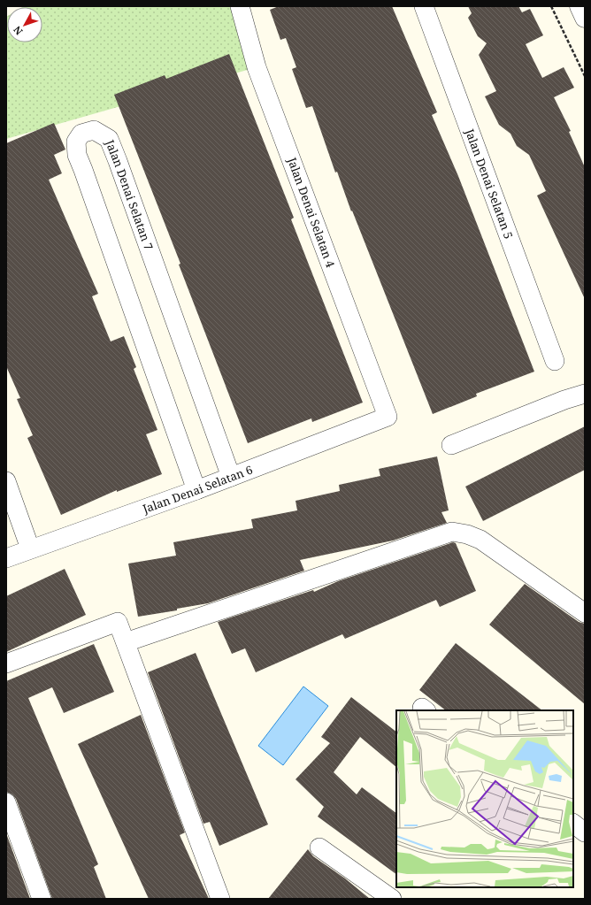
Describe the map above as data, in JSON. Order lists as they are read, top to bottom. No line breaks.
{"streets":{"street":["Jalan Denai Selatan 5","Jalan Denai Selatan 7","Jalan Denai Selatan 4","Jalan Denai Selatan 6"]},"crossings":[["Jalan Denai Selatan 7","Jalan Denai Selatan 6"],["Jalan Denai Selatan 4","Jalan Denai Selatan 6"]],"north":"bottom left"}
